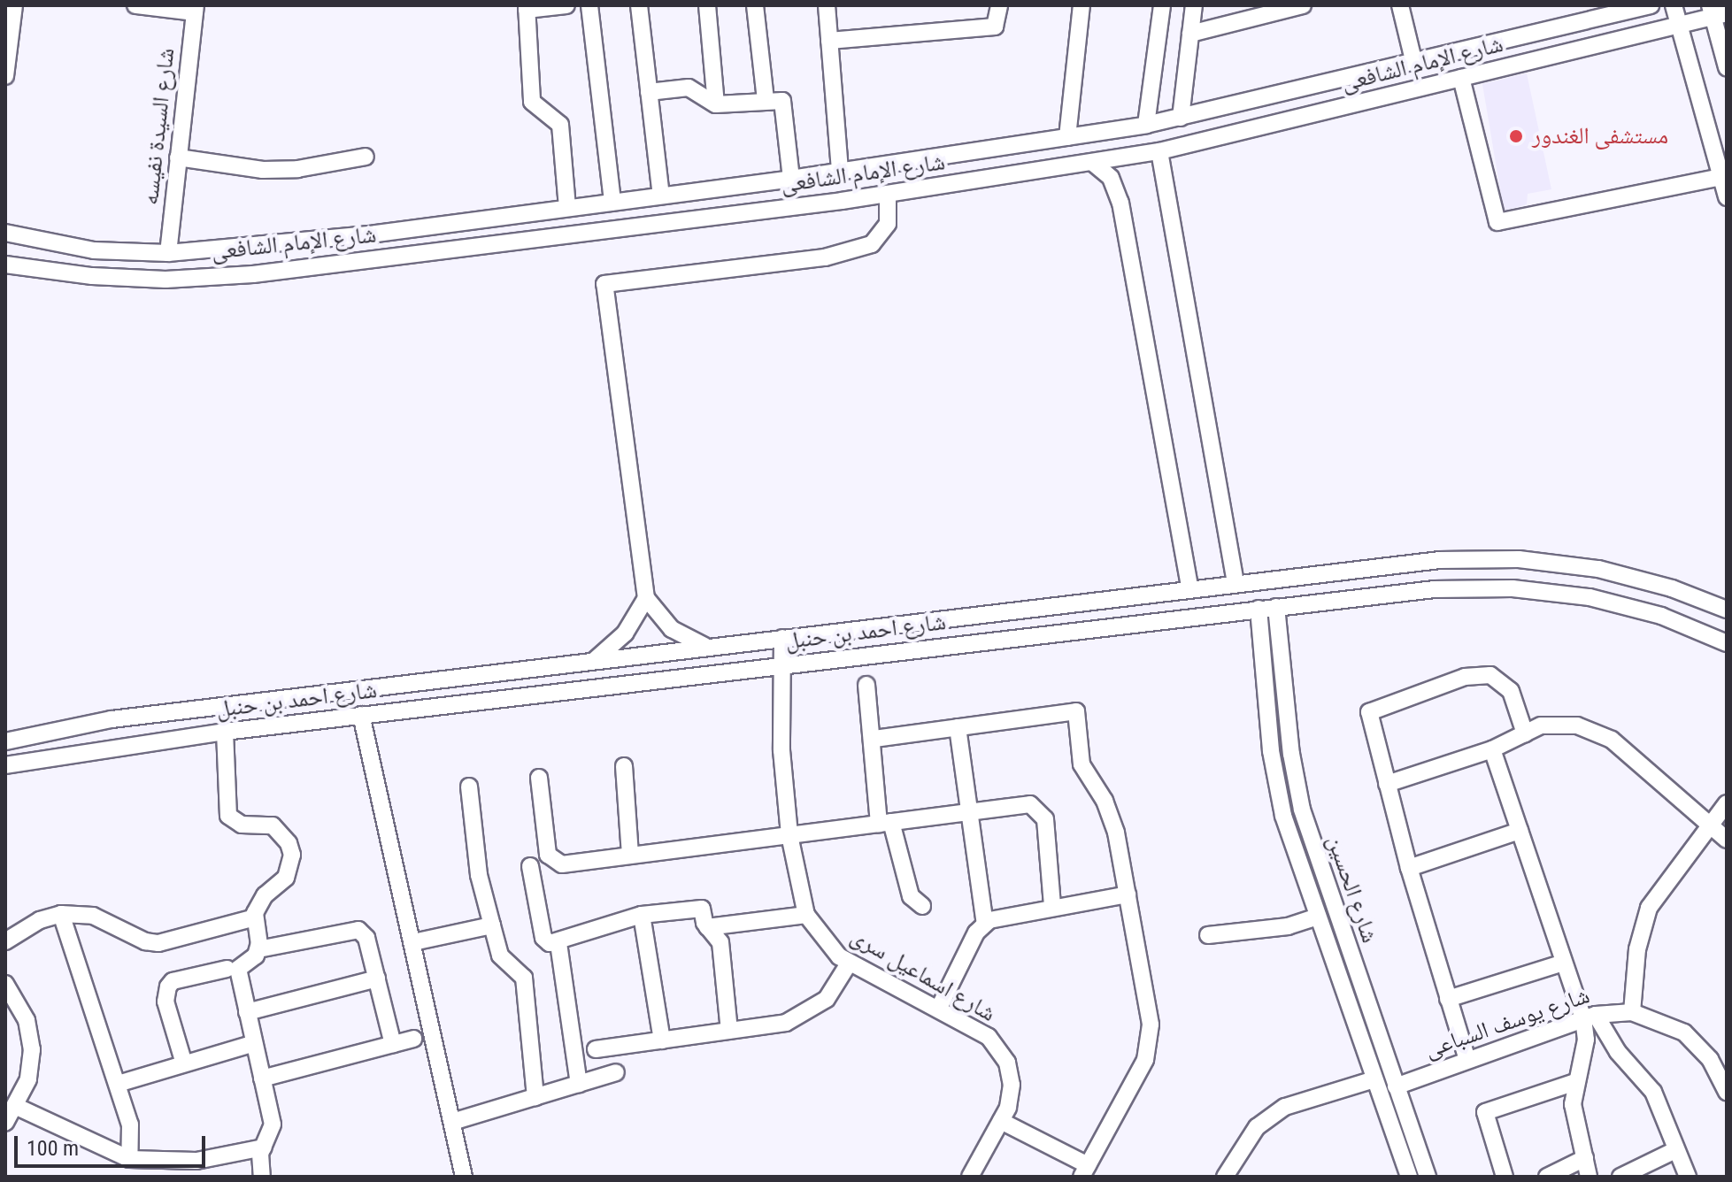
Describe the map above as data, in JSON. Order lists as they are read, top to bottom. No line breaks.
{"streets":{"street":["شارع الإمام الشافعى","شارع السيدة نفيسه","شارع احمد بن حنبل","شارع الحسين","شارع اسماعيل سرى","شارع يوسف السباعى"]},"crossings":[["شارع الإمام الشافعى","شارع السيدة نفيسه"],["شارع احمد بن حنبل","شارع الحسين"],["شارع احمد بن حنبل","شارع اسماعيل سرى"],["شارع الحسين","شارع يوسف السباعى"]],"places":["مستشفى الغندور"],"scale_bar":"100 m"}
